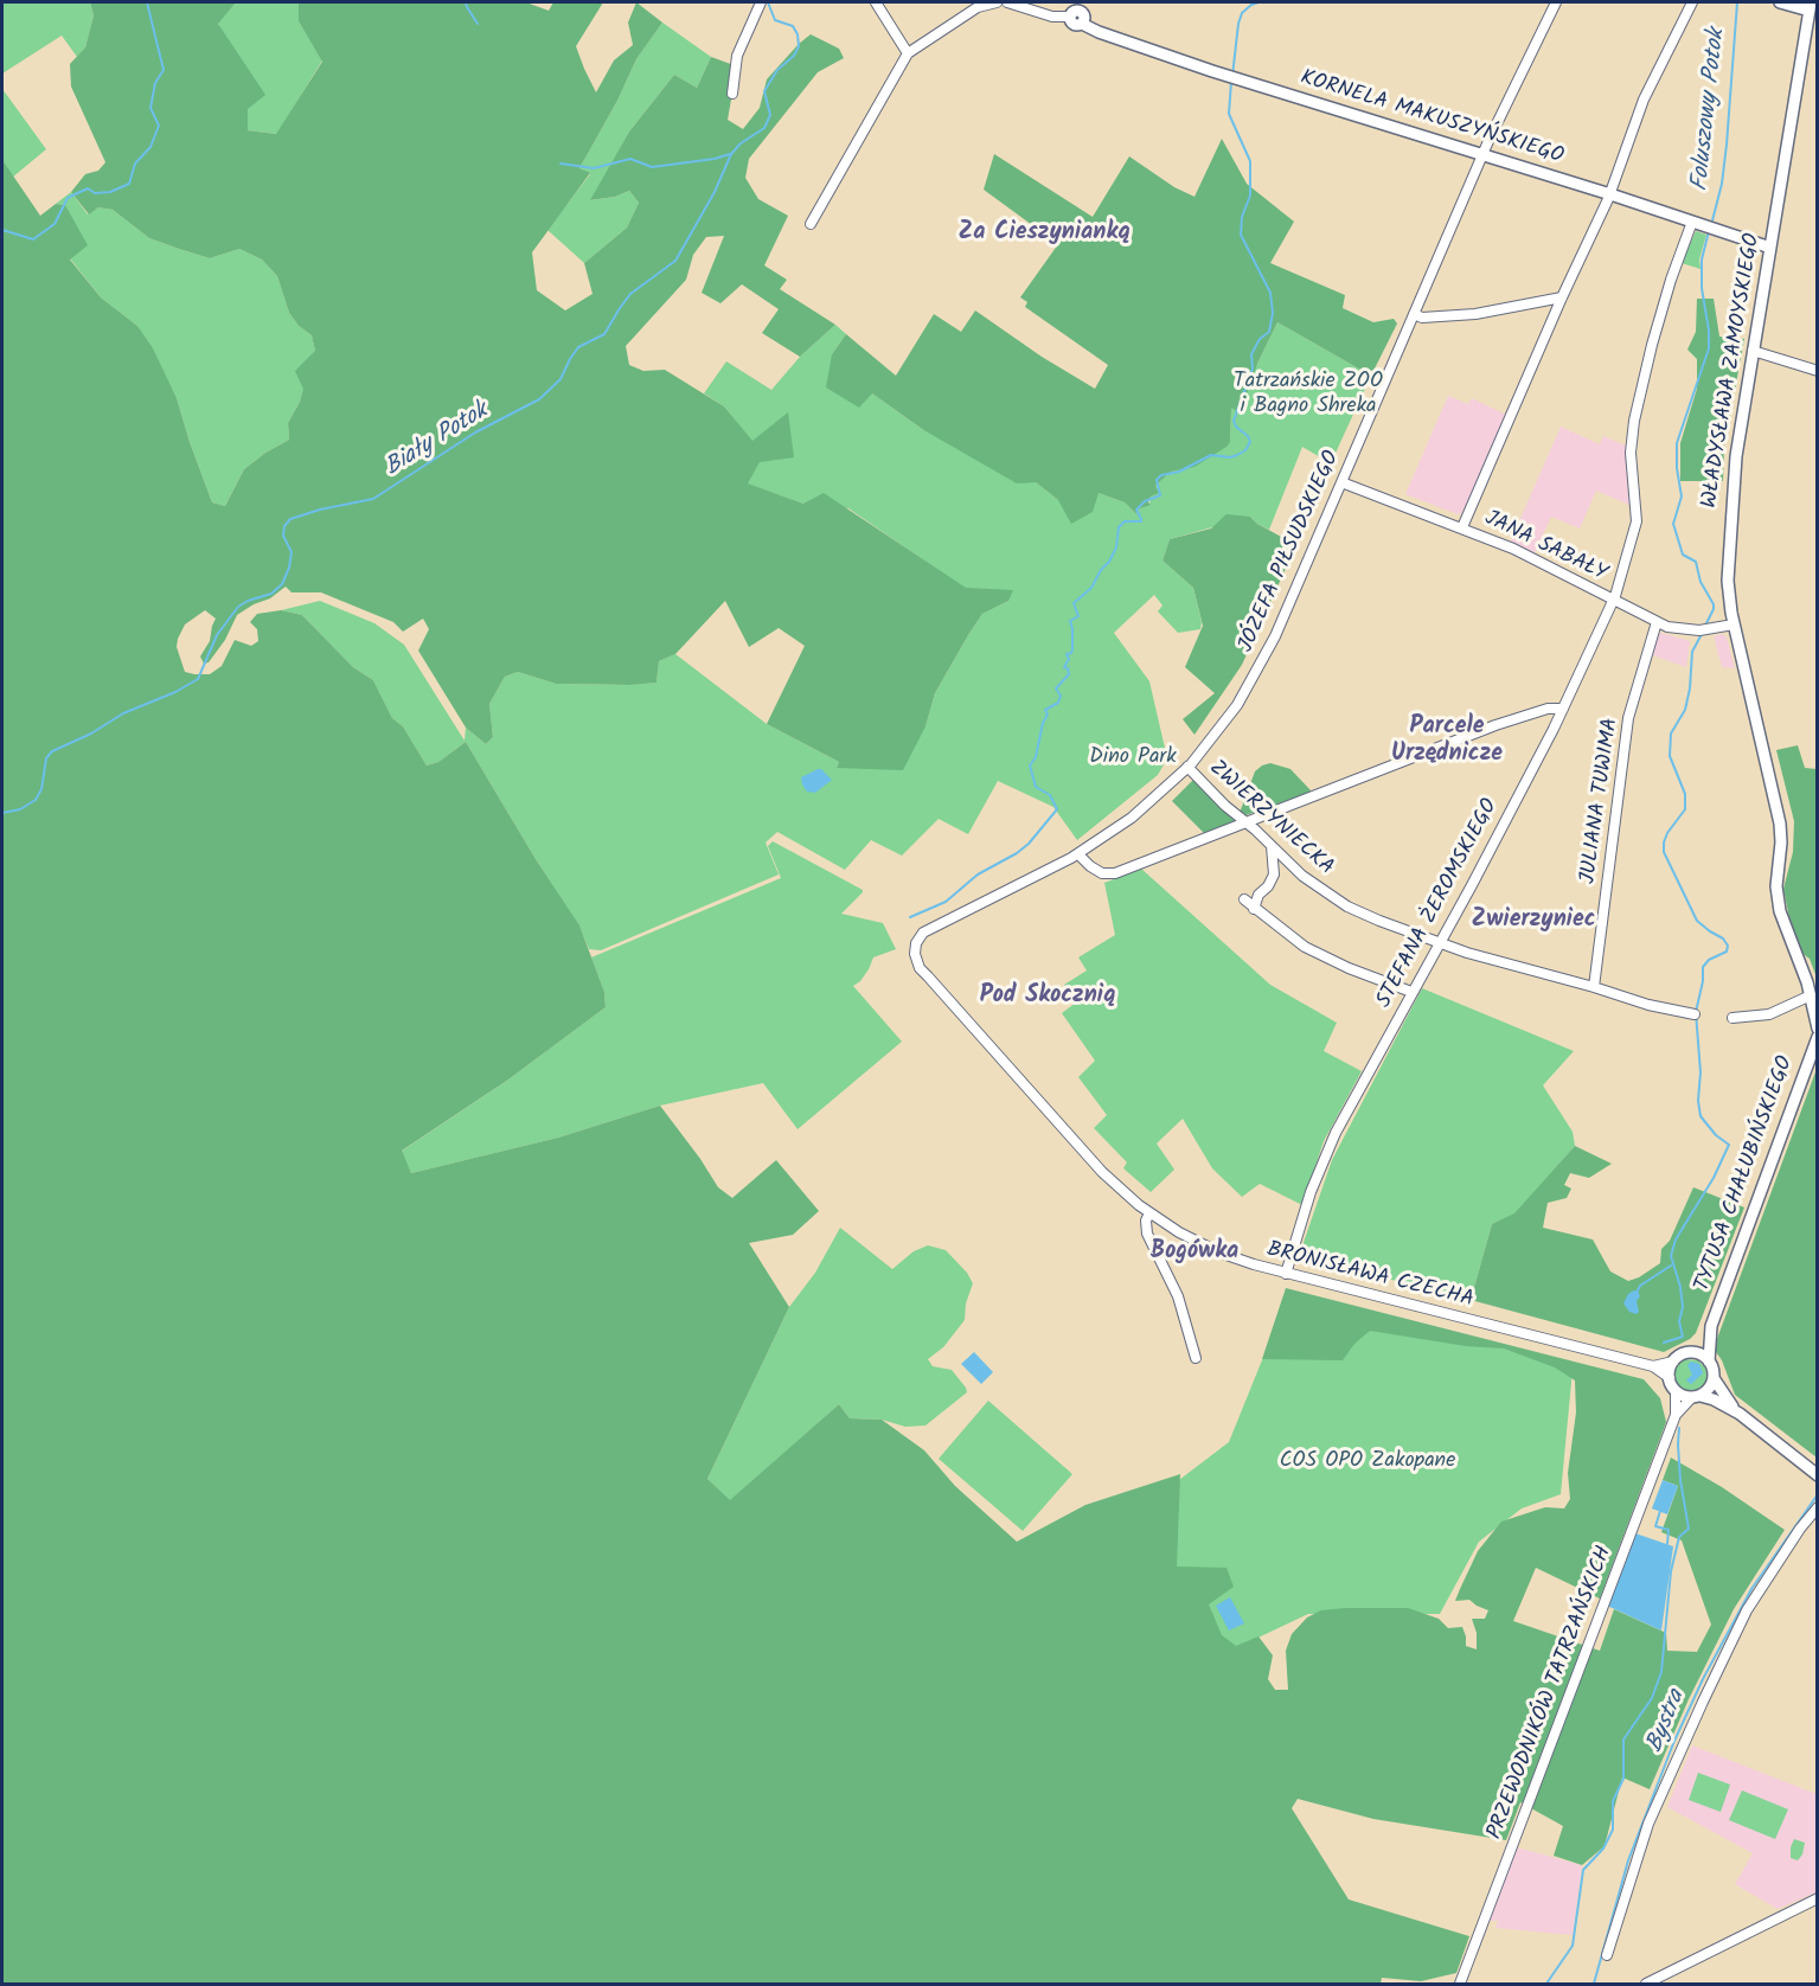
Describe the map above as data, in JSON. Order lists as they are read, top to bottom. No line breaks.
{"streets":{"street":["KORNELA MAKUSZYŃSKIEGO","WŁADYSŁAWA ZAMOYSKIEGO","JANA SABAŁY","JÓZEFA PIŁSUDSKIEGO","JULIANA TUWIMA","ZWIERZYNIECKA","STEFANA ŻEROMSKIEGO","TYTUSA CHAŁUBIŃSKIEGO","BRONISŁAWA CZECHA","PRZEWODNIKÓW TATRZAŃSKICH"]},"crossings":[["KORNELA MAKUSZYŃSKIEGO","WŁADYSŁAWA ZAMOYSKIEGO"],["KORNELA MAKUSZYŃSKIEGO","JÓZEFA PIŁSUDSKIEGO"],["KORNELA MAKUSZYŃSKIEGO","STEFANA ŻEROMSKIEGO"],["WŁADYSŁAWA ZAMOYSKIEGO","JANA SABAŁY"],["JANA SABAŁY","JÓZEFA PIŁSUDSKIEGO"],["JANA SABAŁY","JULIANA TUWIMA"],["JANA SABAŁY","STEFANA ŻEROMSKIEGO"],["JÓZEFA PIŁSUDSKIEGO","ZWIERZYNIECKA"],["JÓZEFA PIŁSUDSKIEGO","BRONISŁAWA CZECHA"],["JULIANA TUWIMA","ZWIERZYNIECKA"],["ZWIERZYNIECKA","STEFANA ŻEROMSKIEGO"],["STEFANA ŻEROMSKIEGO","BRONISŁAWA CZECHA"],["TYTUSA CHAŁUBIŃSKIEGO","BRONISŁAWA CZECHA"]],"districts":["Za Cieszynianką","Parcele Urzędnicze","Zwierzyniec","Pod Skocznią","Bogówka"],"water":["Foluszowy Potok","Biały Potok","Bystra"],"parks":["Tatrzańskie ZOO i Bagno Shreka","Dino Park","COS OPO Zakopane"]}
